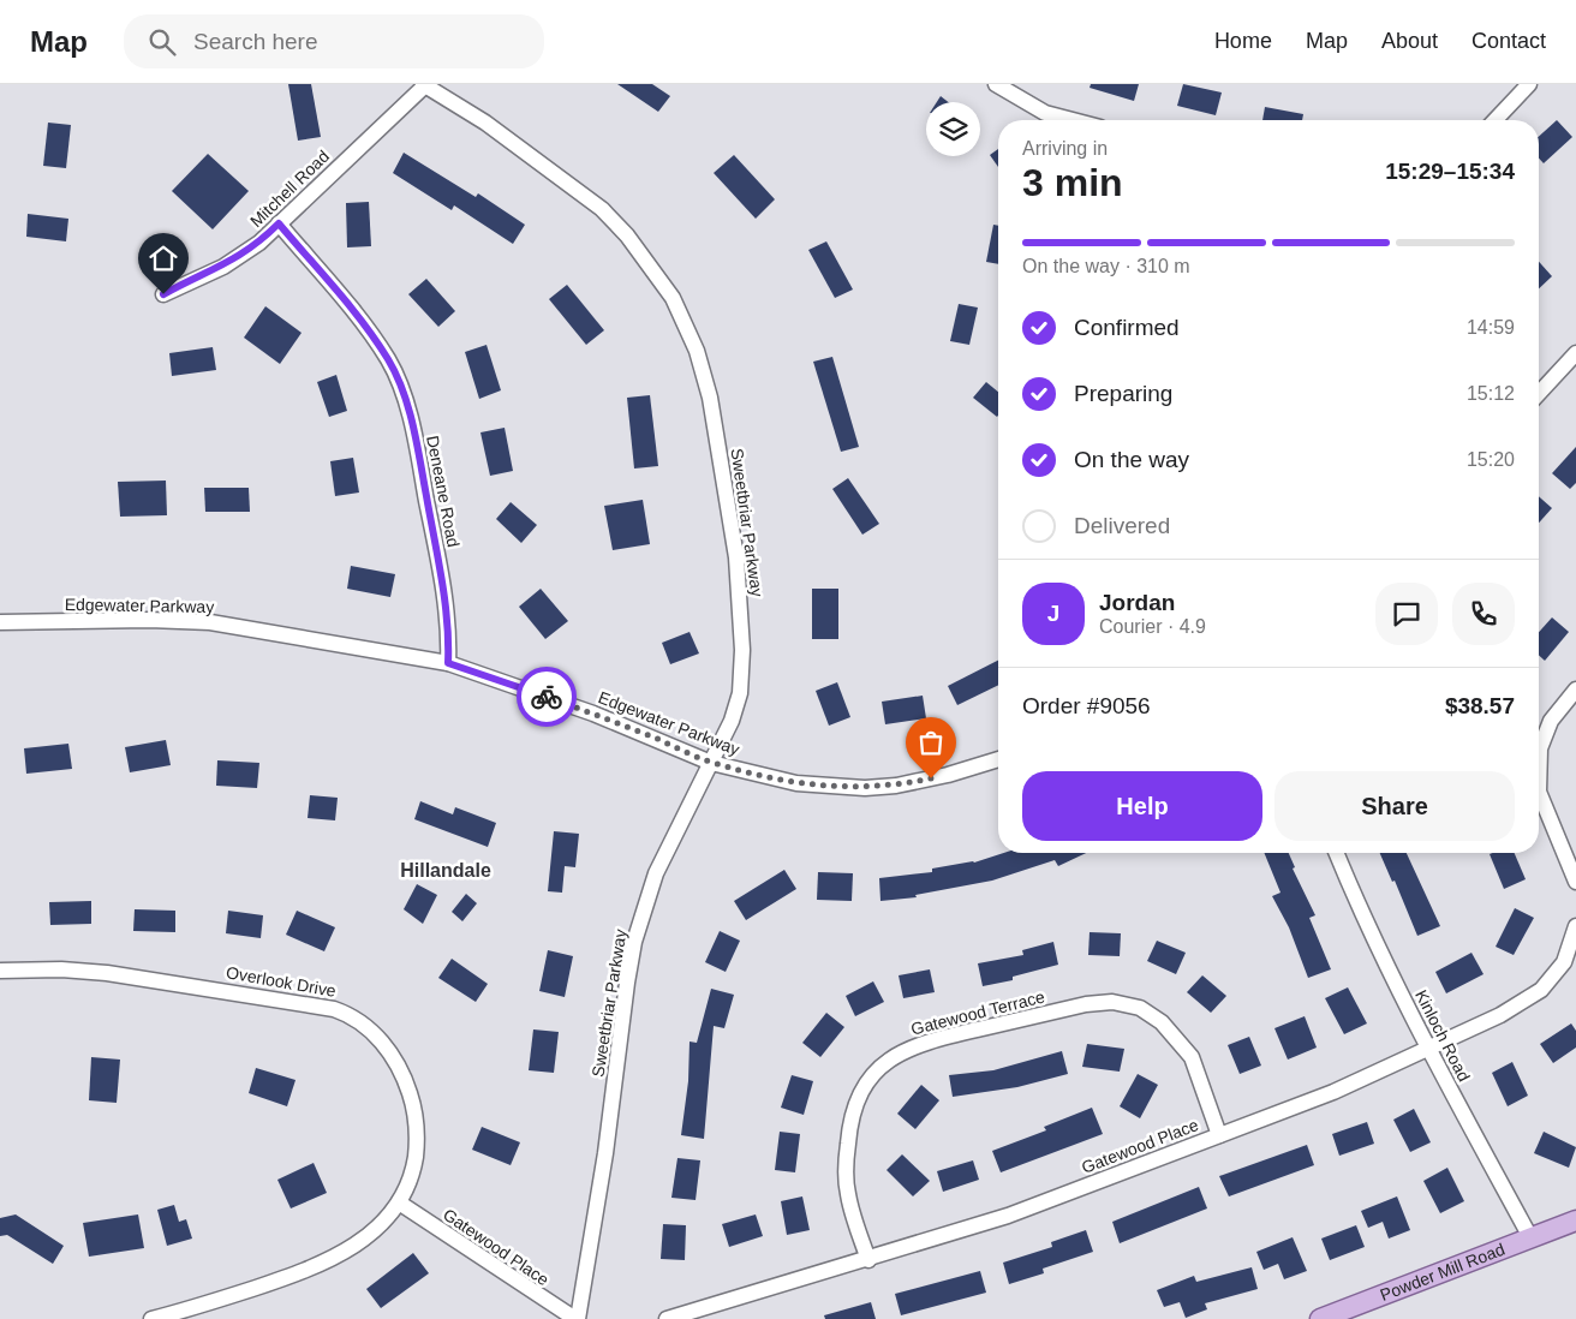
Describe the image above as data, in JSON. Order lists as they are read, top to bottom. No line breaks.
{"streets":{"main road":["Powder Mill Road"],"street":["Mitchell Road","Deneane Road","Sweetbriar Parkway","Edgewater Parkway","Overlook Drive","Gatewood Terrace","Kinloch Road","Gatewood Place"]},"crossings":[["Mitchell Road","Deneane Road"],["Mitchell Road","Sweetbriar Parkway"],["Deneane Road","Edgewater Parkway"],["Sweetbriar Parkway","Edgewater Parkway"],["Sweetbriar Parkway","Gatewood Place"],["Overlook Drive","Gatewood Place"],["Gatewood Terrace","Gatewood Place"],["Kinloch Road","Gatewood Place"],["Kinloch Road","Powder Mill Road"]],"districts":["Hillandale"],"page":{"header":"Map","search":"Search here","nav":["Home","Map","About","Contact"],"heading":["3 min","Arriving in","15:29–15:34"],"panel":["Jordan","Courier · 4.9","Order #9056","$38.57"],"bar":"On the way · 310 m","list":[["Confirmed","14:59"],["Preparing","15:12"],["On the way","15:20"],"Delivered"],"round":"J","buttons":["Help","Share"]}}
